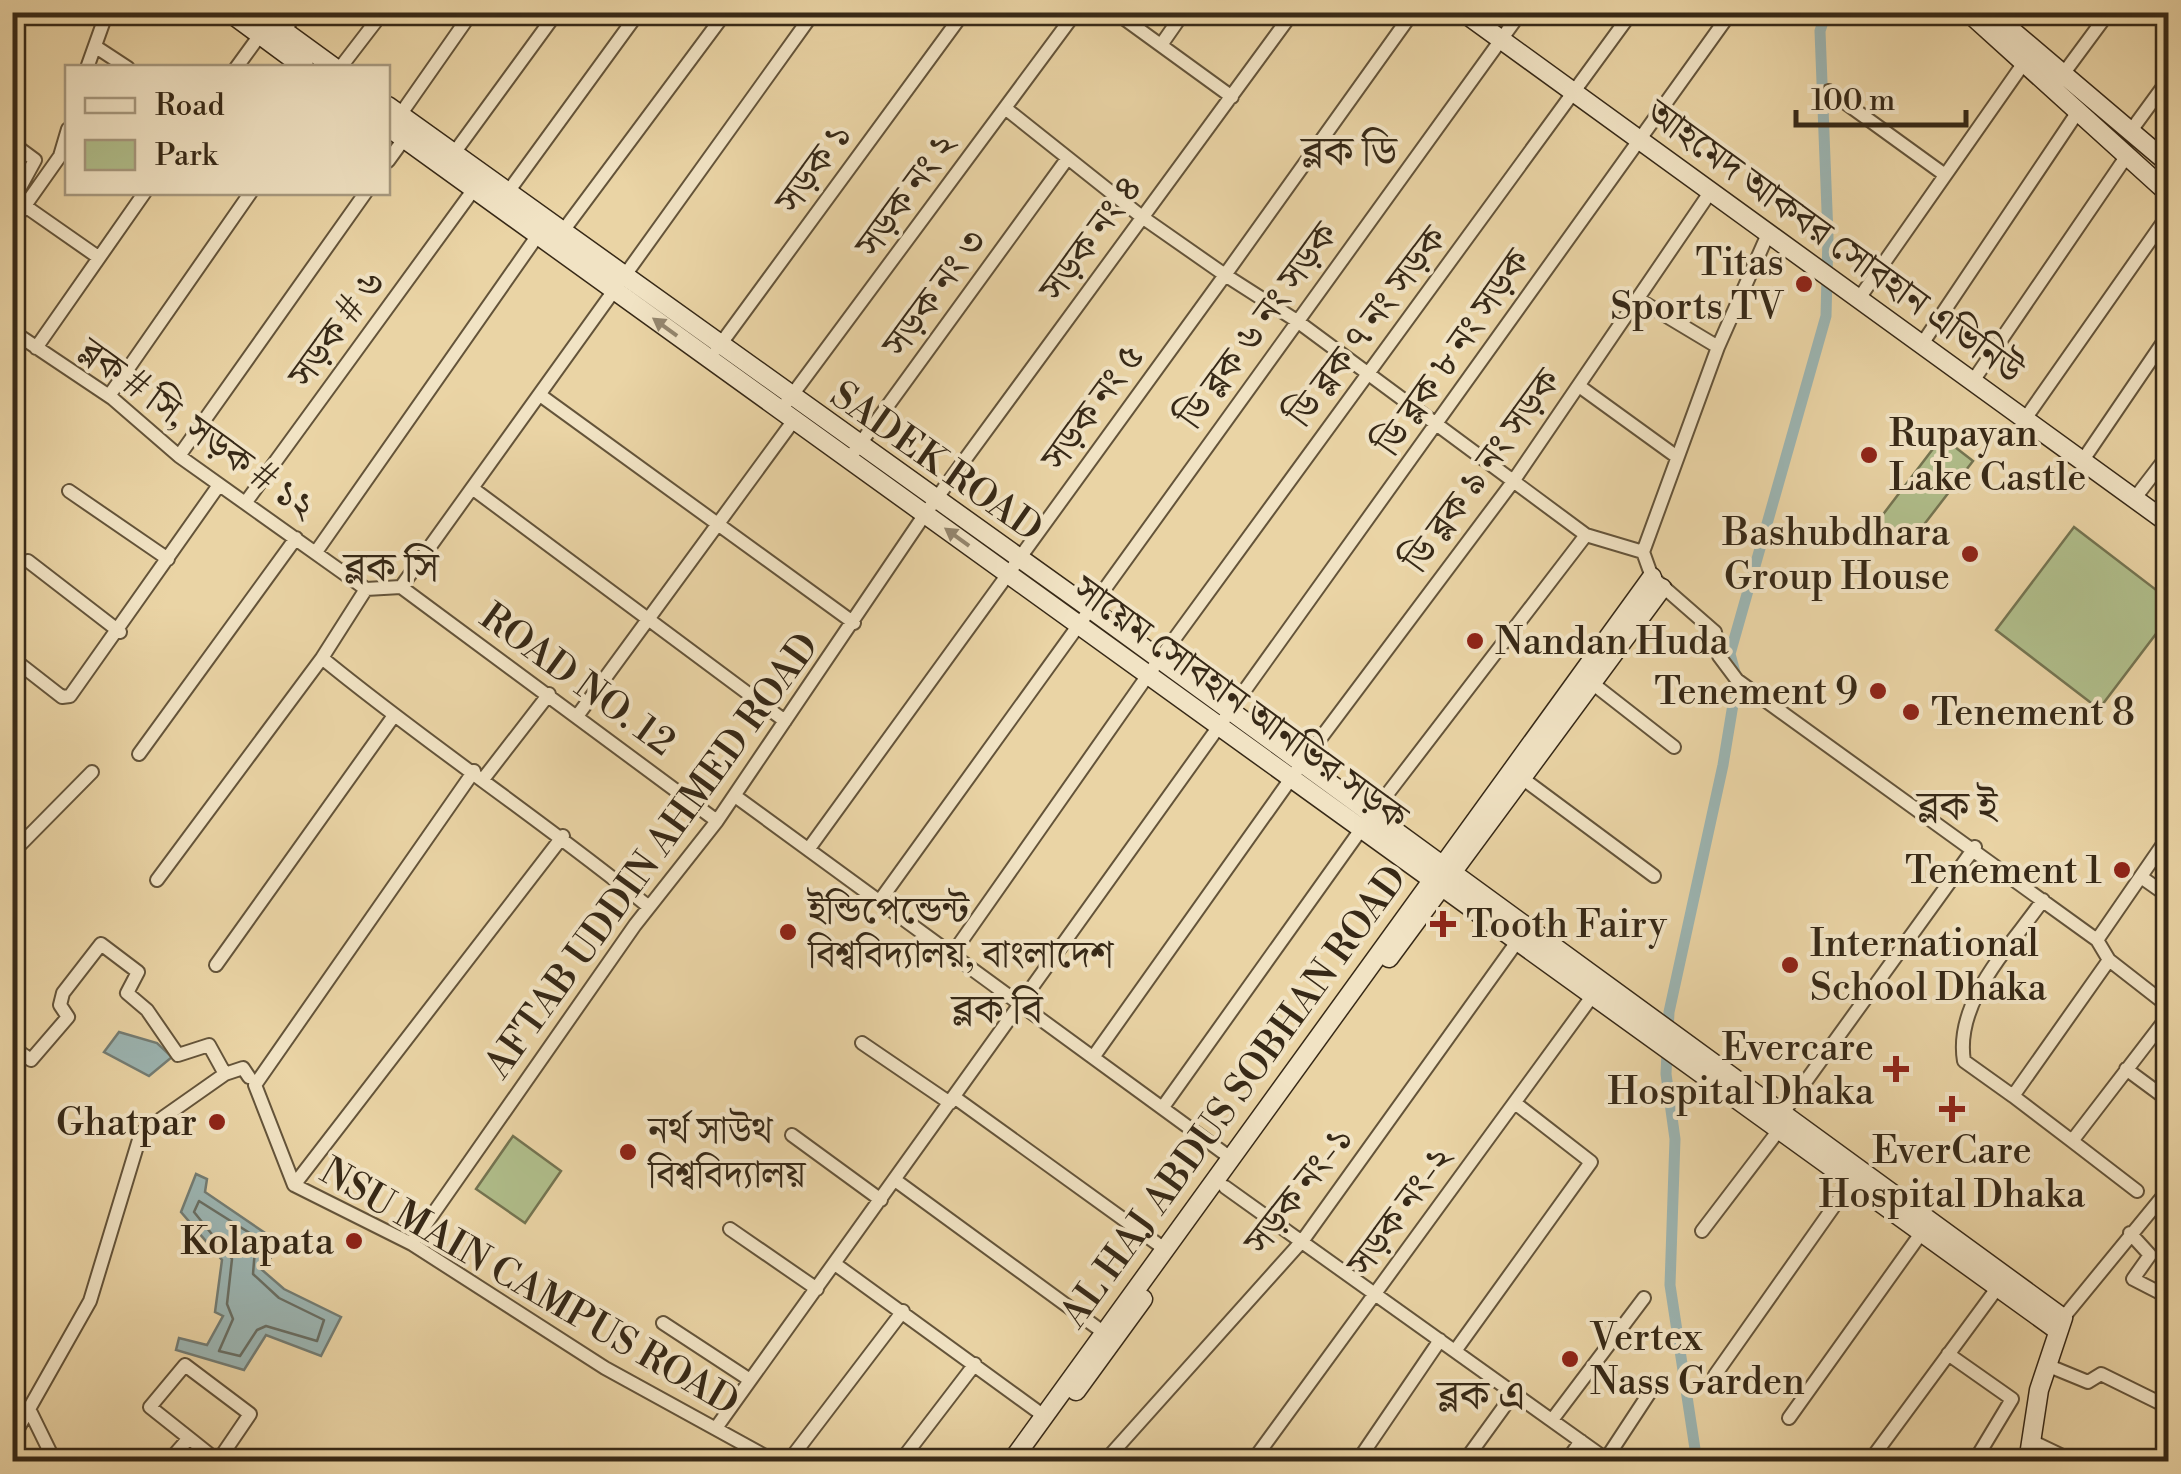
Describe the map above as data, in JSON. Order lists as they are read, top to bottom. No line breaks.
{"streets":{"street":["সড়ক ১","সড়ক নং ২","সড়ক নং ৪","আহমেদ আকবর সোবহান এভিনিউ","সড়ক নং ৩","ডি ব্লক ৬ নং সড়ক","ডি ব্লক ৭ নং সড়ক","সড়ক # ৬","ডি ব্লক ৮ নং সড়ক","সড়ক নং ৫","ব্লক # সি, সড়ক # ১২","SADEK ROAD","ডি ব্লক ৯ নং সড়ক","ROAD NO. 12","সায়েম সোবহান আনভির সড়ক","AFTAB UDDIN AHMED ROAD","AL HAJ ABDUS SOBHAN ROAD","সড়ক নং-১","সড়ক নং-২","NSU MAIN CAMPUS ROAD"]},"crossings":[["সড়ক ১","সায়েম সোবহান আনভির সড়ক"],["সড়ক নং ২","ROAD NO. 12"],["সড়ক নং ২","সায়েম সোবহান আনভির সড়ক"],["সড়ক নং ৪","সায়েম সোবহান আনভির সড়ক"],["সড়ক নং ৪","AFTAB UDDIN AHMED ROAD"],["আহমেদ আকবর সোবহান এভিনিউ","ডি ব্লক ৬ নং সড়ক"],["আহমেদ আকবর সোবহান এভিনিউ","ডি ব্লক ৭ নং সড়ক"],["আহমেদ আকবর সোবহান এভিনিউ","ডি ব্লক ৮ নং সড়ক"],["আহমেদ আকবর সোবহান এভিনিউ","ডি ব্লক ৯ নং সড়ক"],["সড়ক নং ৩","সায়েম সোবহান আনভির সড়ক"],["ডি ব্লক ৬ নং সড়ক","SADEK ROAD"],["ডি ব্লক ৬ নং সড়ক","সায়েম সোবহান আনভির সড়ক"],["ডি ব্লক ৭ নং সড়ক","SADEK ROAD"],["ডি ব্লক ৭ নং সড়ক","সায়েম সোবহান আনভির সড়ক"],["সড়ক # ৬","ব্লক # সি, সড়ক # ১২"],["সড়ক # ৬","সায়েম সোবহান আনভির সড়ক"],["ডি ব্লক ৮ নং সড়ক","SADEK ROAD"],["ডি ব্লক ৮ নং সড়ক","সায়েম সোবহান আনভির সড়ক"],["ডি ব্লক ৮ নং সড়ক","NSU MAIN CAMPUS ROAD"],["সড়ক নং ৫","SADEK ROAD"],["সড়ক নং ৫","সায়েম সোবহান আনভির সড়ক"],["SADEK ROAD","সায়েম সোবহান আনভির সড়ক"],["ডি ব্লক ৯ নং সড়ক","সায়েম সোবহান আনভির সড়ক"],["ROAD NO. 12","AFTAB UDDIN AHMED ROAD"],["সায়েম সোবহান আনভির সড়ক","AFTAB UDDIN AHMED ROAD"],["সায়েম সোবহান আনভির সড়ক","AL HAJ ABDUS SOBHAN ROAD"],["সায়েম সোবহান আনভির সড়ক","সড়ক নং-১"],["সায়েম সোবহান আনভির সড়ক","সড়ক নং-২"],["AFTAB UDDIN AHMED ROAD","NSU MAIN CAMPUS ROAD"]],"districts":["ব্লক ডি","ব্লক সি","ব্লক ই","ব্লক বি","ব্লক এ"],"places":{"other":["Titas Sports TV","Rupayan Lake Castle","Bashubdhara Group House","Nandan Huda","Tenement 9","Tenement 8","Tenement 1","ইন্ডিপেন্ডেন্ট বিশ্ববিদ্যালয়, বাংলাদেশ","International School Dhaka","Ghatpar","নর্থ সাউথ বিশ্ববিদ্যালয়","Kolapata","Vertex Nass Garden"],"health":["Tooth Fairy","Evercare Hospital Dhaka","EverCare Hospital Dhaka"]},"legend":["Road","Park"],"scale_bar":"100 m"}
